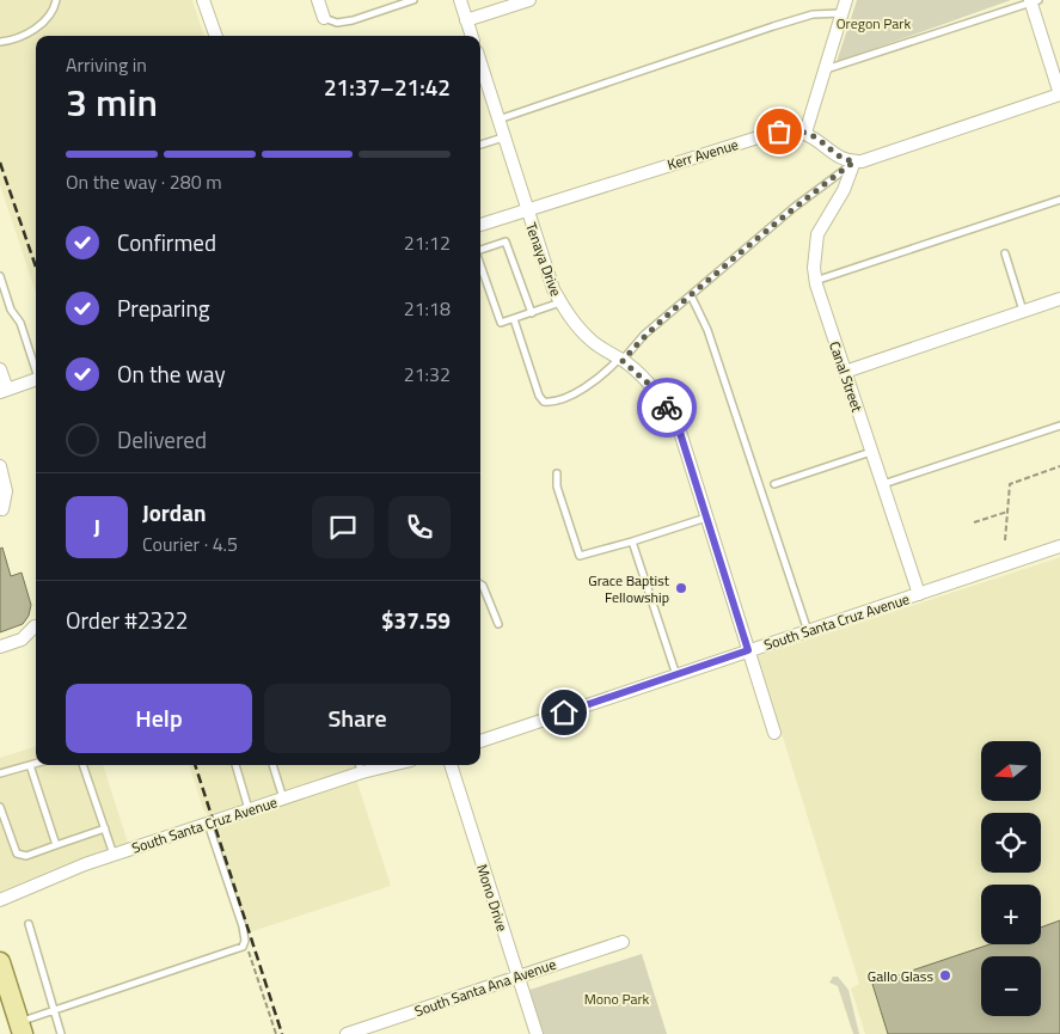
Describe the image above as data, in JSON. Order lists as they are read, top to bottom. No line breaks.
{"streets":{"street":["Kerr Avenue","Tenaya Drive","Canal Street","South Santa Cruz Avenue","Mono Drive","South Santa Ana Avenue"]},"crossings":[["Kerr Avenue","Tenaya Drive"],["Tenaya Drive","South Santa Cruz Avenue"],["Canal Street","South Santa Cruz Avenue"],["Mono Drive","South Santa Ana Avenue"]],"parks":["Oregon Park","Mono Park"],"places":["Grace Baptist Fellowship","Gallo Glass"],"north":"left","page":{"heading":["3 min","Arriving in","21:37–21:42"],"panel":["Jordan","Courier · 4.5","Order #2322","$37.59"],"bar":"On the way · 280 m","list":[["Confirmed","21:12"],["Preparing","21:18"],["On the way","21:32"],"Delivered"],"round":"J","buttons":["Help","Share"],"map_buttons":["+","−"]}}
